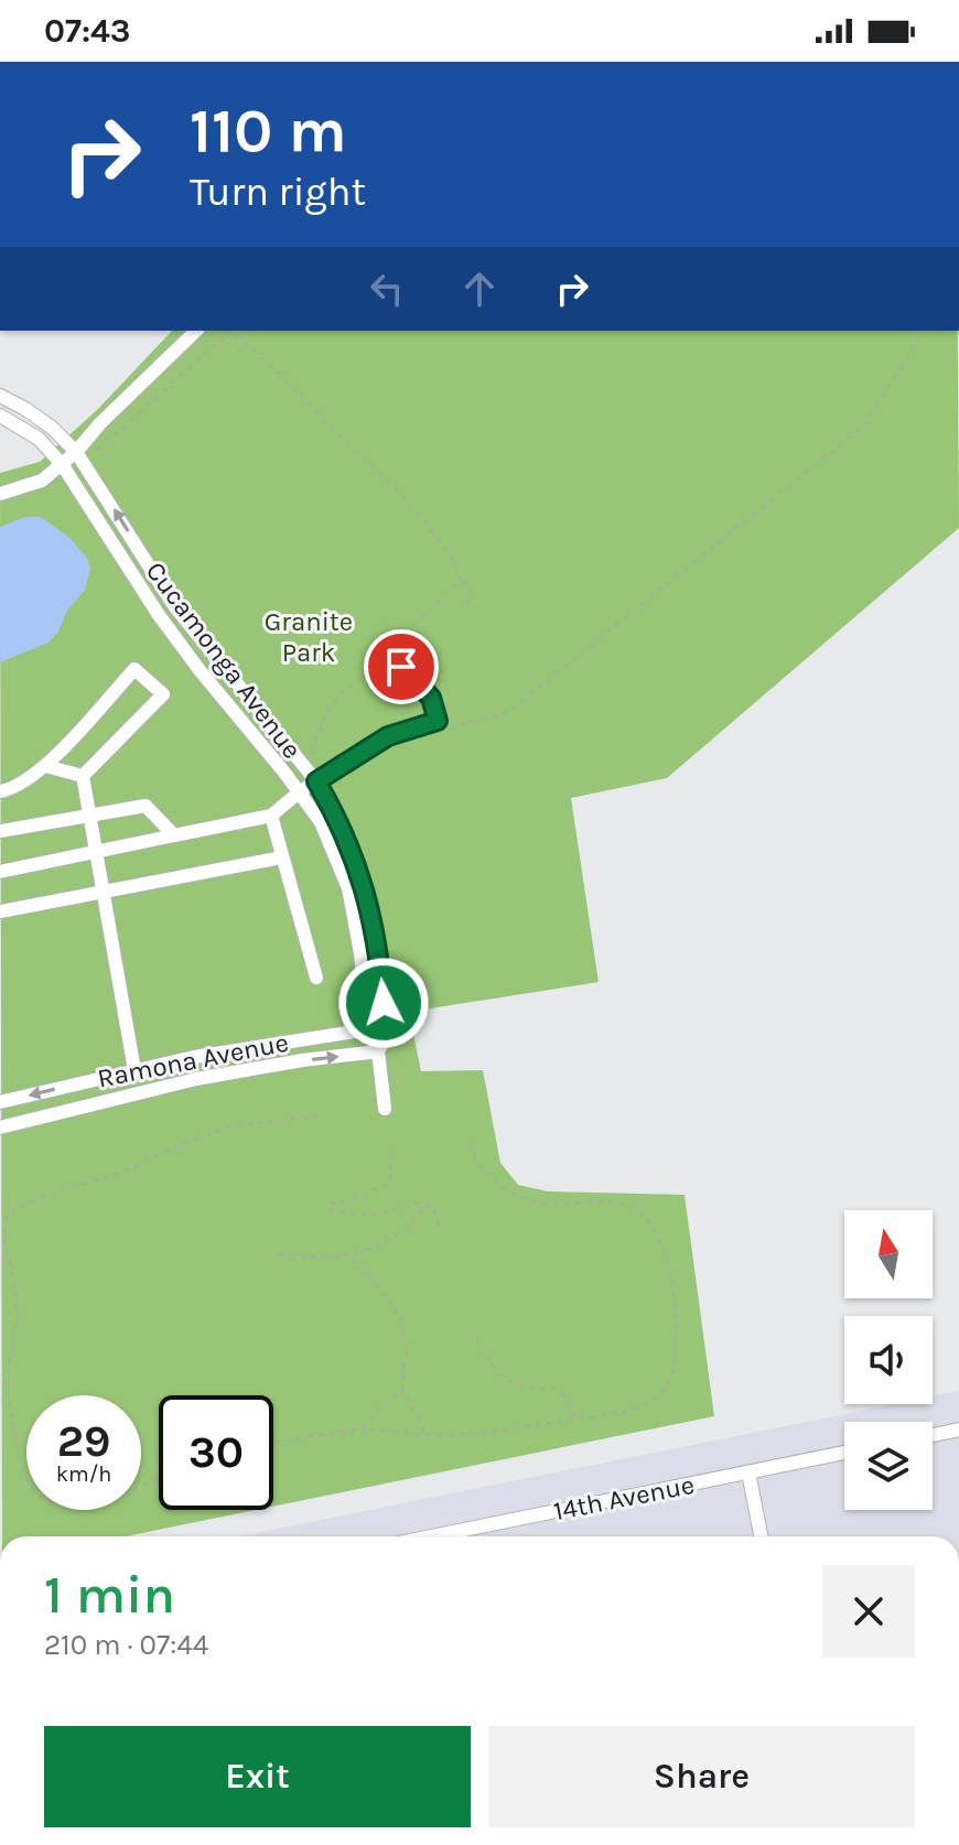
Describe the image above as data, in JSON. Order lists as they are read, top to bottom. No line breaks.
{"streets":{"street":["Cucamonga Avenue","Ramona Avenue","14th Avenue"]},"crossings":[["Cucamonga Avenue","Ramona Avenue"]],"parks":["Granite Park"],"north":"top","page":{"status":"07:43","turn":["110 m","Turn right"],"speed":"29 km/h","limit":"30","heading":["1 min","210 m · 07:44"],"buttons":["Exit","Share"]}}
